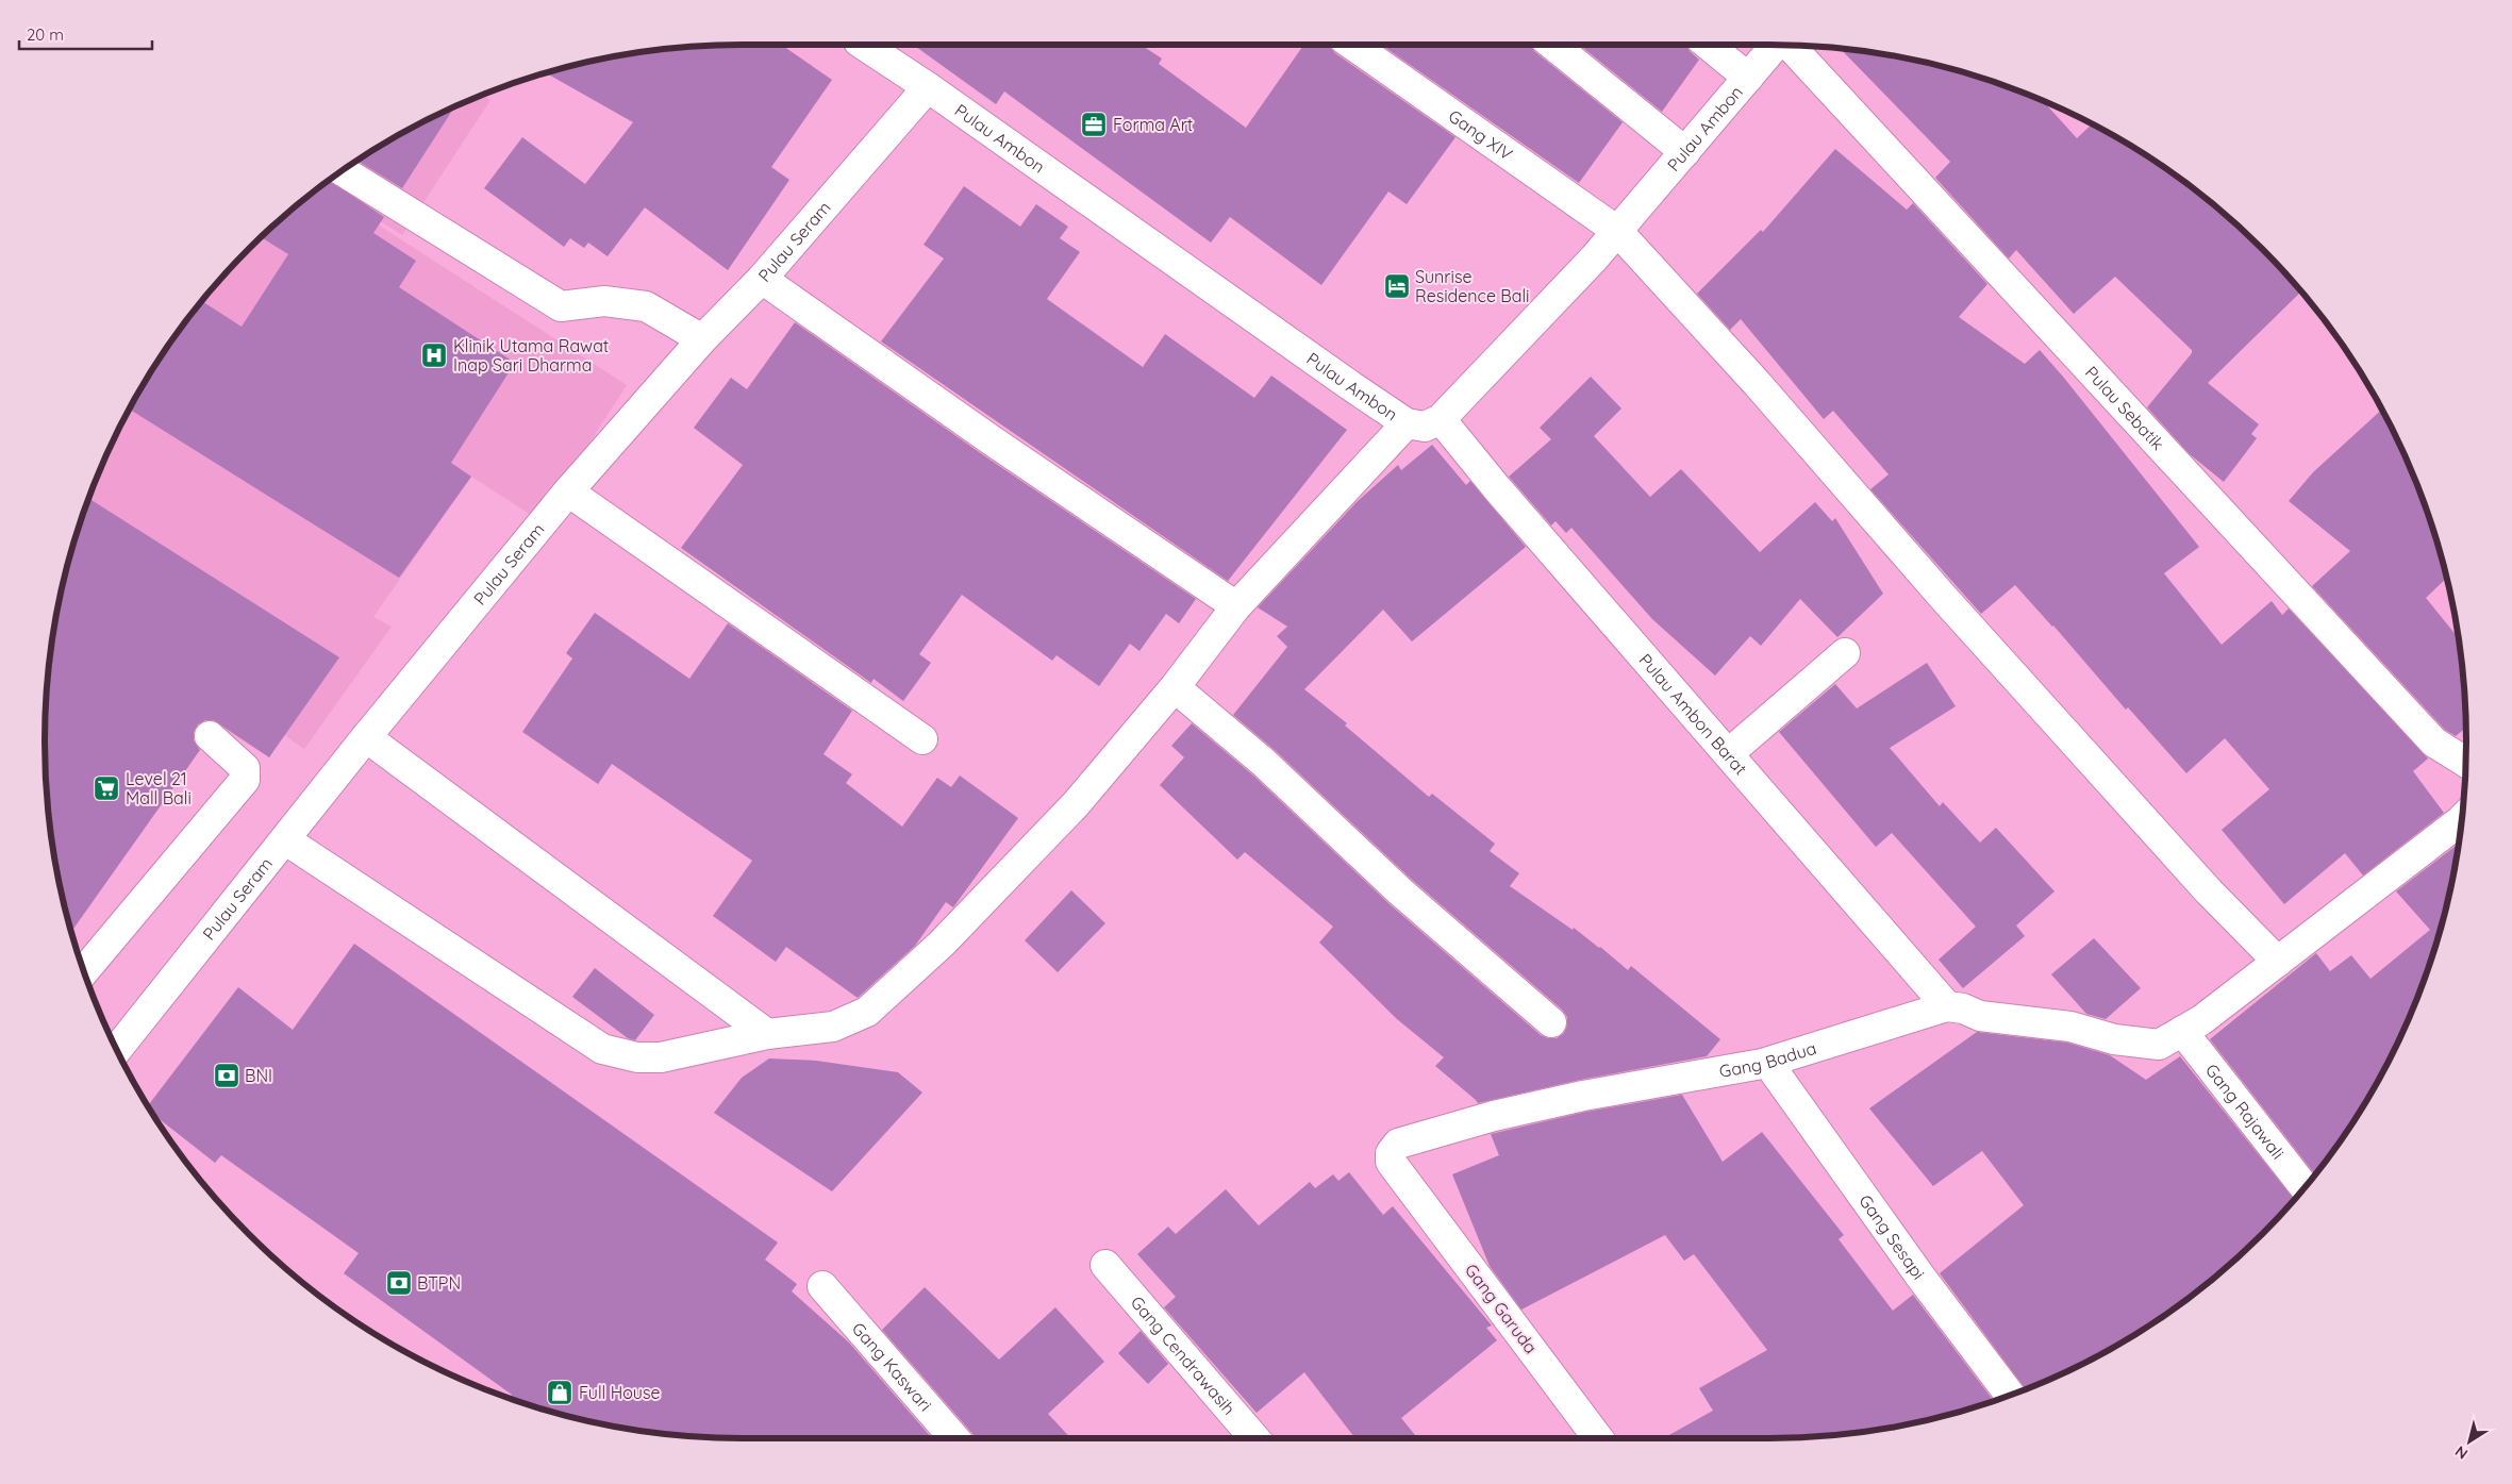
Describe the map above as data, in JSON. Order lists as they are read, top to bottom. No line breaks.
{"streets":{"street":["Pulau Ambon","Gang XIV","Pulau Seram","Pulau Sebatik","Pulau Ambon Barat","Gang Badua","Gang Rajawali","Gang Sesapi","Gang Garuda","Gang Cendrawasih","Gang Kaswari"]},"crossings":[["Pulau Ambon","Gang XIV"],["Pulau Ambon","Pulau Seram"],["Pulau Ambon","Pulau Ambon Barat"],["Pulau Ambon Barat","Gang Badua"],["Gang Badua","Gang Garuda"]],"places":{"office":["Forma Art"],"hotel":["Sunrise Residence Bali"],"hospital":["Klinik Utama Rawat Inap Sari Dharma"],"supermarket":["Level 21 Mall Bali"],"bank":["BNI","BTPN"],"shop":["Full House"]},"scale_bar":"20 m","north":"bottom left"}
